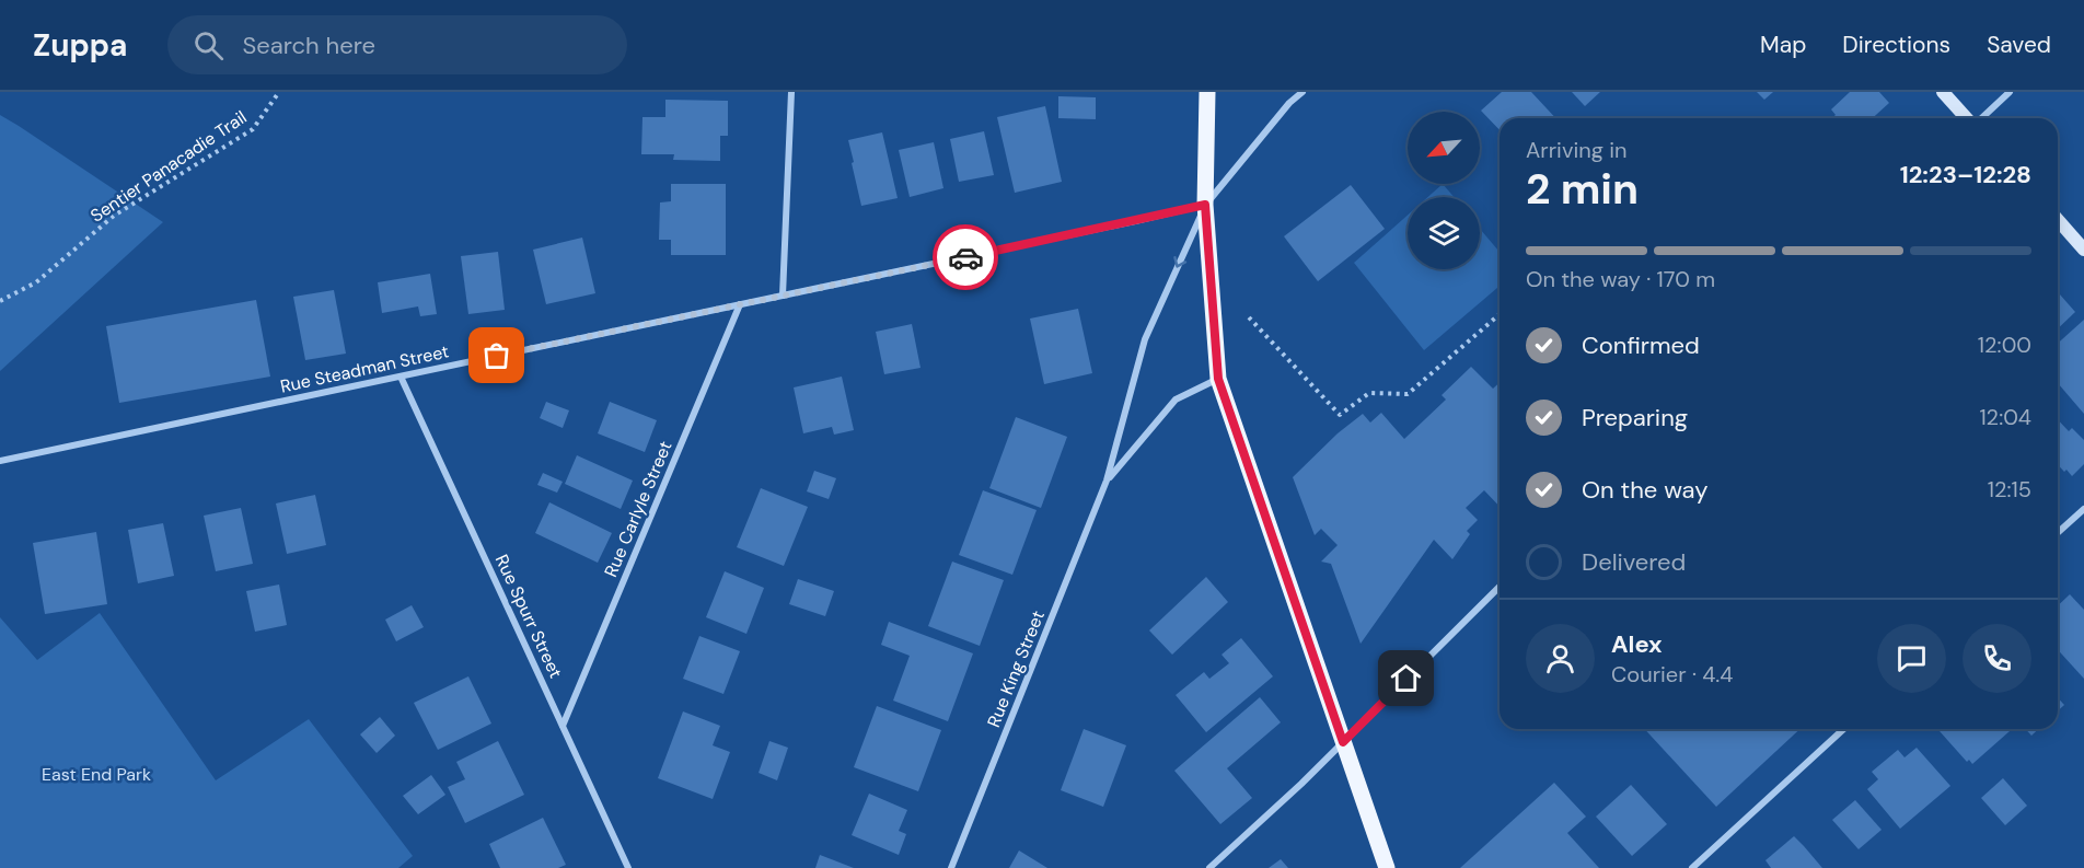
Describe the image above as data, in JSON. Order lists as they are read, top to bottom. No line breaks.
{"streets":{"street":["Rue Steadman Street","Rue Carlyle Street","Rue Spurr Street","Rue King Street"],"path":["Sentier Panacadie Trail"]},"crossings":[["Rue Steadman Street","Rue Carlyle Street"],["Rue Steadman Street","Rue Spurr Street"],["Rue Steadman Street","Rue King Street"],["Rue Carlyle Street","Rue Spurr Street"]],"parks":["East End Park"],"north":"bottom left","page":{"header":"Zuppa","search":"Search here","nav":["Map","Directions","Saved"],"heading":["2 min","Arriving in","12:23–12:28"],"panel":["Alex","Courier · 4.4"],"bar":"On the way · 170 m","list":[["Confirmed","12:00"],["Preparing","12:04"],["On the way","12:15"],"Delivered"]}}
